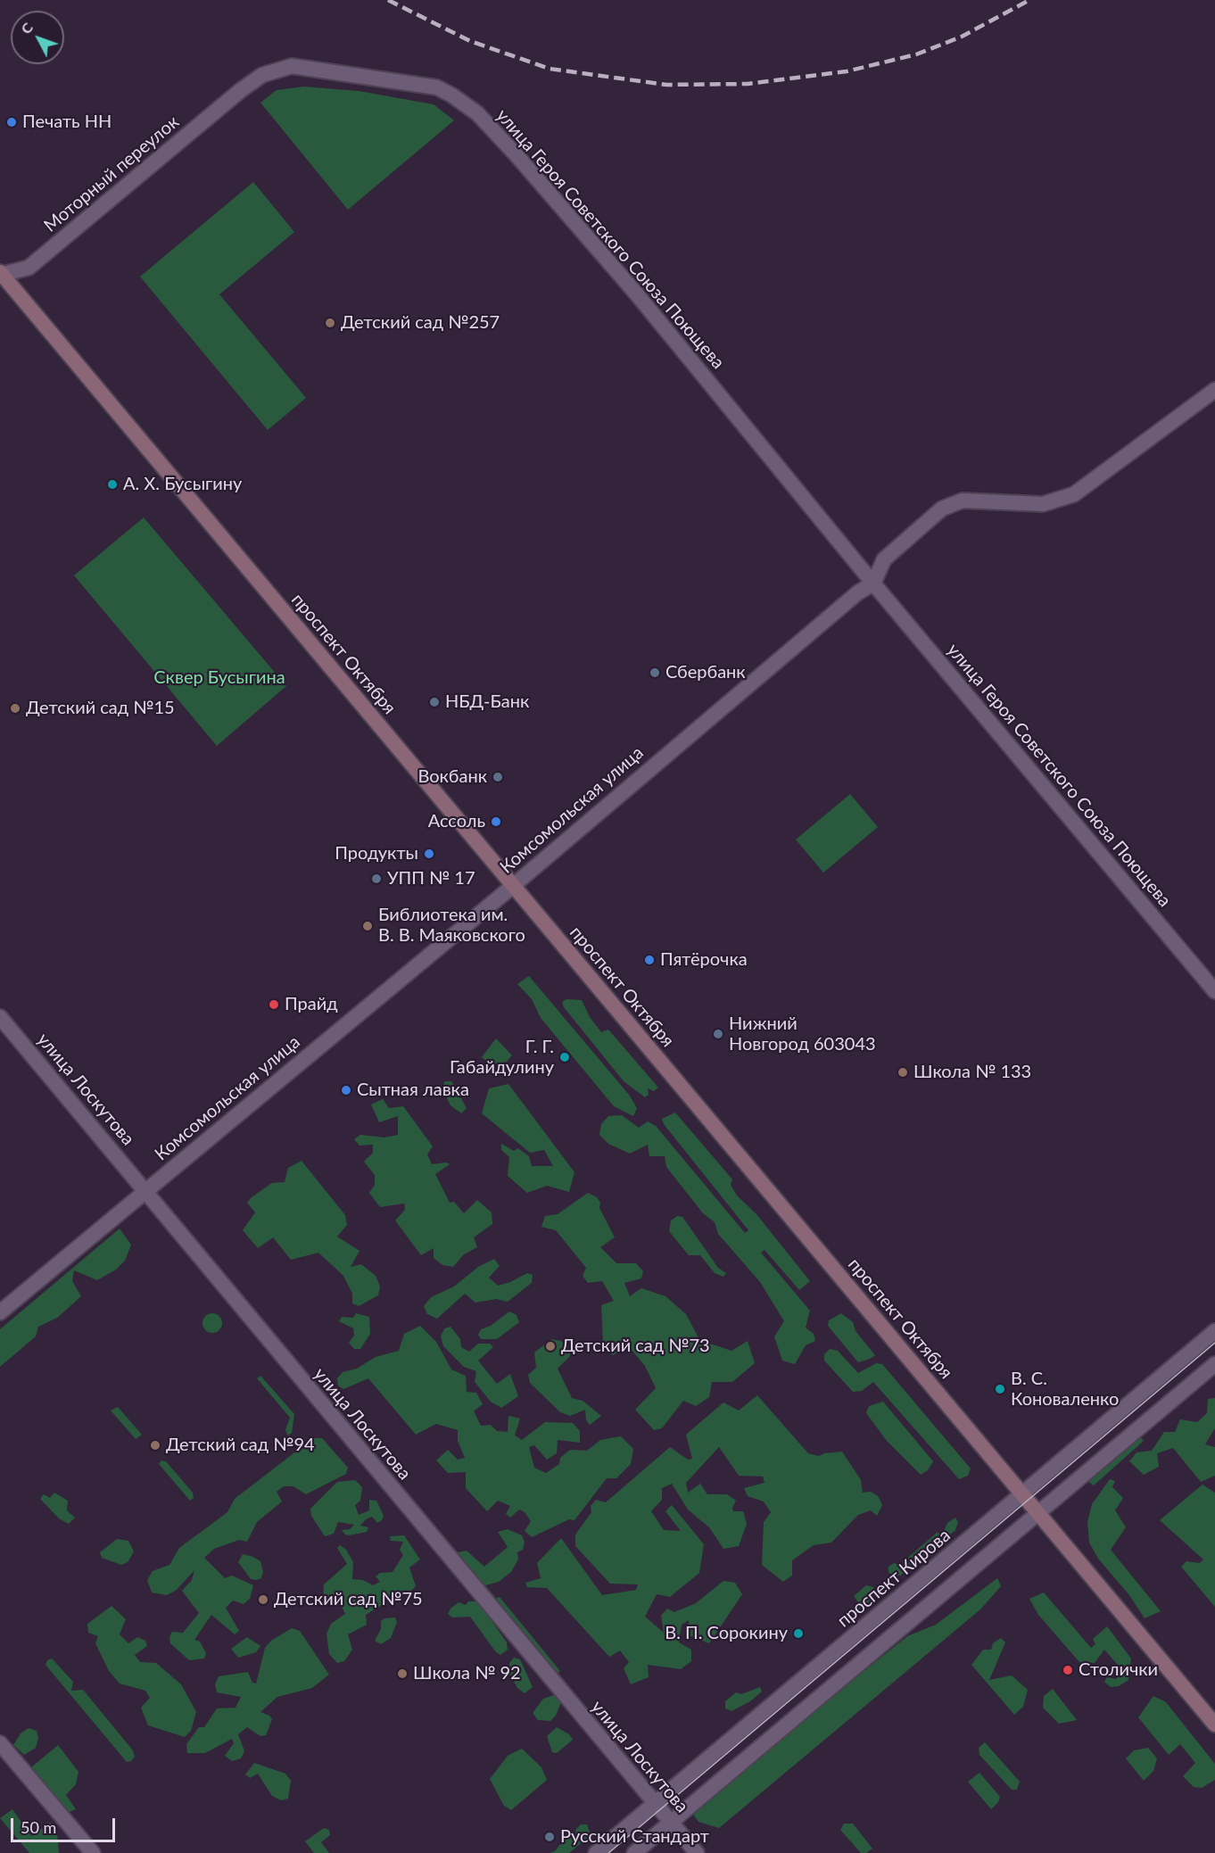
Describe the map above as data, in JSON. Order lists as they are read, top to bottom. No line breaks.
{"streets":{"main road":["проспект Октября"],"street":["Моторный переулок","улица Героя Советского Союза Поющева","Комсомольская улица","улица Лоскутова","проспект Кирова"]},"crossings":[["Моторный переулок","улица Героя Советского Союза Поющева"],["Моторный переулок","проспект Октября"],["улица Героя Советского Союза Поющева","Комсомольская улица"],["проспект Октября","Комсомольская улица"],["проспект Октября","проспект Кирова"],["Комсомольская улица","улица Лоскутова"],["улица Лоскутова","проспект Кирова"]],"parks":["Сквер Бусыгина"],"places":["Печать НН","Детский сад №257","А. Х. Бусыгину","Сбербанк","НБД-Банк","Детский сад №15","Вокбанк","Ассоль","Продукты","УПП № 17","Библиотека им. В. В. Маяковского","Пятёрочка","Прайд","Нижний Новгород 603043","Г. Г. Габайдулину","Школа № 133","Сытная лавка","Детский сад №73","В. С. Коноваленко","Детский сад №94","Детский сад №75","В. П. Сорокину","Столички","Школа № 92","Русский Стандарт"],"scale_bar":"50 m","north":"top left"}
